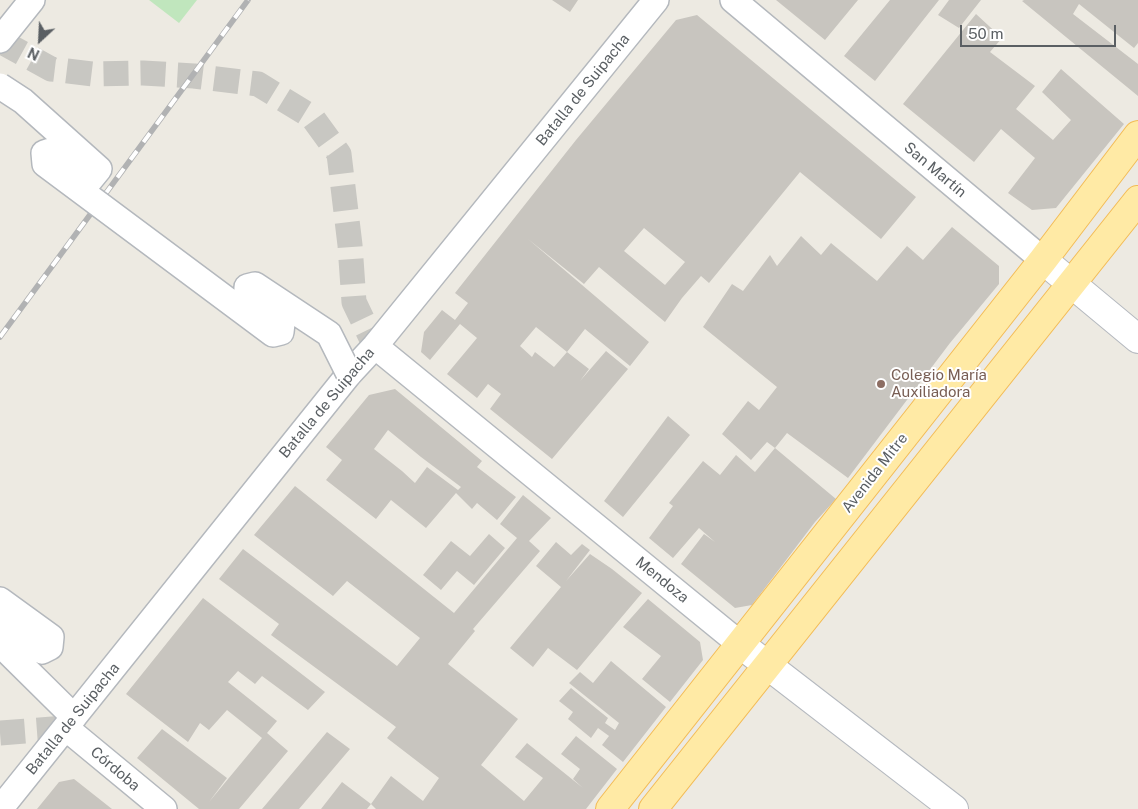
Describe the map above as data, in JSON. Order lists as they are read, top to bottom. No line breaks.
{"streets":{"main road":["Avenida Mitre"],"street":["Batalla de Suipacha","San Martín","Mendoza","Córdoba"]},"crossings":[["Batalla de Suipacha","Mendoza"],["Batalla de Suipacha","Córdoba"],["San Martín","Avenida Mitre"],["Avenida Mitre","Mendoza"]],"places":["Colegio María Auxiliadora"],"scale_bar":"50 m","north":"bottom left"}
